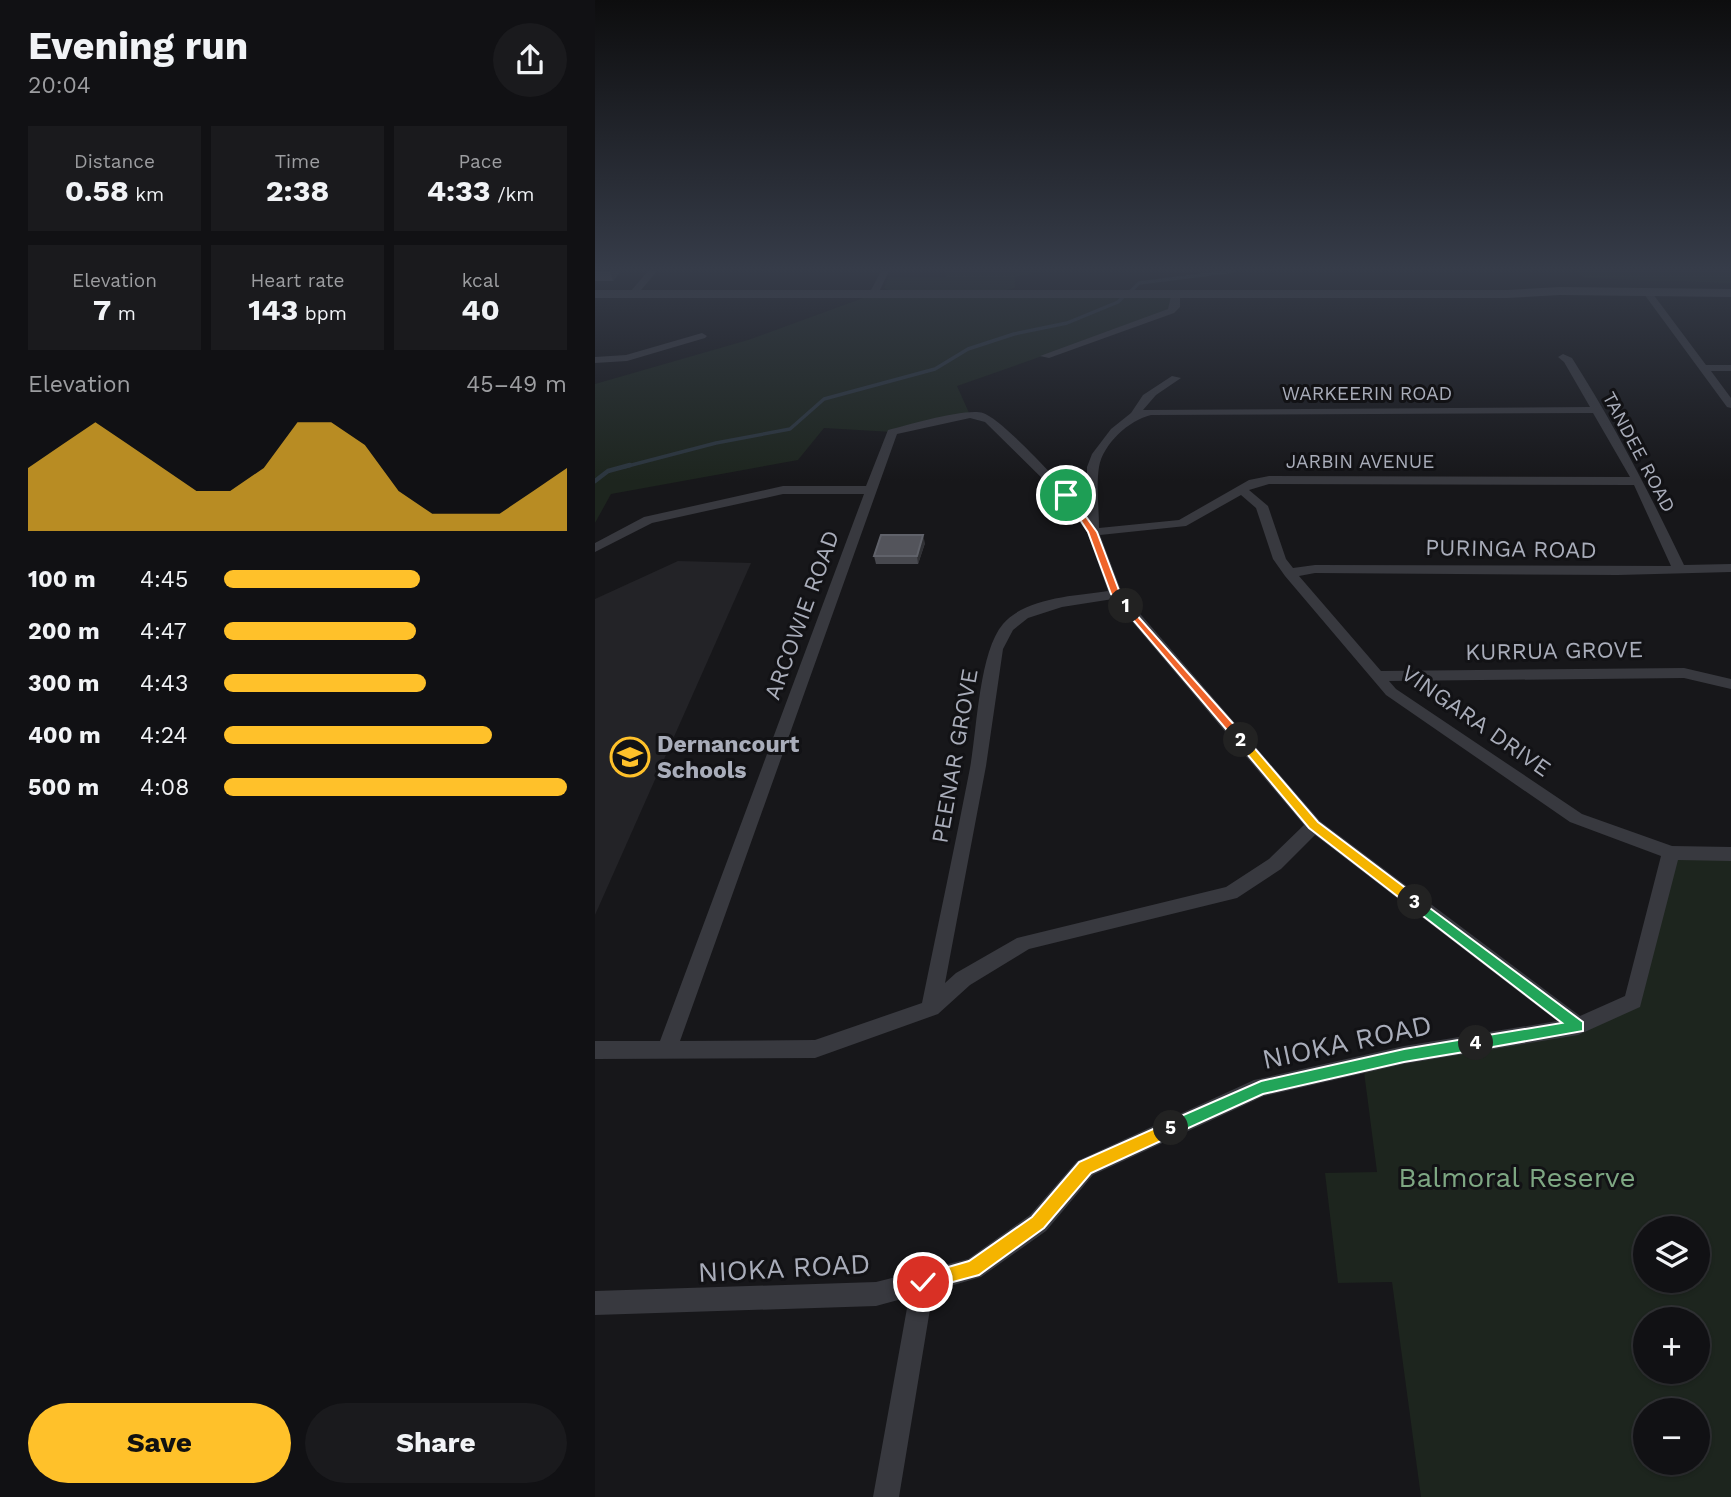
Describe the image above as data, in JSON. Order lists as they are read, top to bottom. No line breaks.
{"streets":{"street":["WARKEERIN ROAD","TANDEE ROAD","JARBIN AVENUE","PURINGA ROAD","ARCOWIE ROAD","KURRUA GROVE","VINGARA DRIVE","PEENAR GROVE","NIOKA ROAD"]},"crossings":[["WARKEERIN ROAD","TANDEE ROAD"],["TANDEE ROAD","JARBIN AVENUE"],["TANDEE ROAD","PURINGA ROAD"],["JARBIN AVENUE","ARCOWIE ROAD"],["JARBIN AVENUE","VINGARA DRIVE"],["PURINGA ROAD","VINGARA DRIVE"],["KURRUA GROVE","VINGARA DRIVE"],["VINGARA DRIVE","NIOKA ROAD"]],"parks":["Balmoral Reserve"],"places":{"school or university":["Dernancourt Schools"]},"page":{"heading":["Evening run","20:04"],"stats":[["Distance","0.58 km"],["Time","2:38"],["Pace","4:33 /km"],["Elevation","7 m"],["Heart rate","143 bpm"],["kcal","40"]],"chart":["Elevation","45–49 m"],"list":[{"name":"100 m","note":"4:45"},{"name":"200 m","note":"4:47"},{"name":"300 m","note":"4:43"},{"name":"400 m","note":"4:24"},{"name":"500 m","note":"4:08"}],"pins":["1","2","3","4","5"],"map_buttons":["+","−"],"buttons":["Save","Share"]}}
